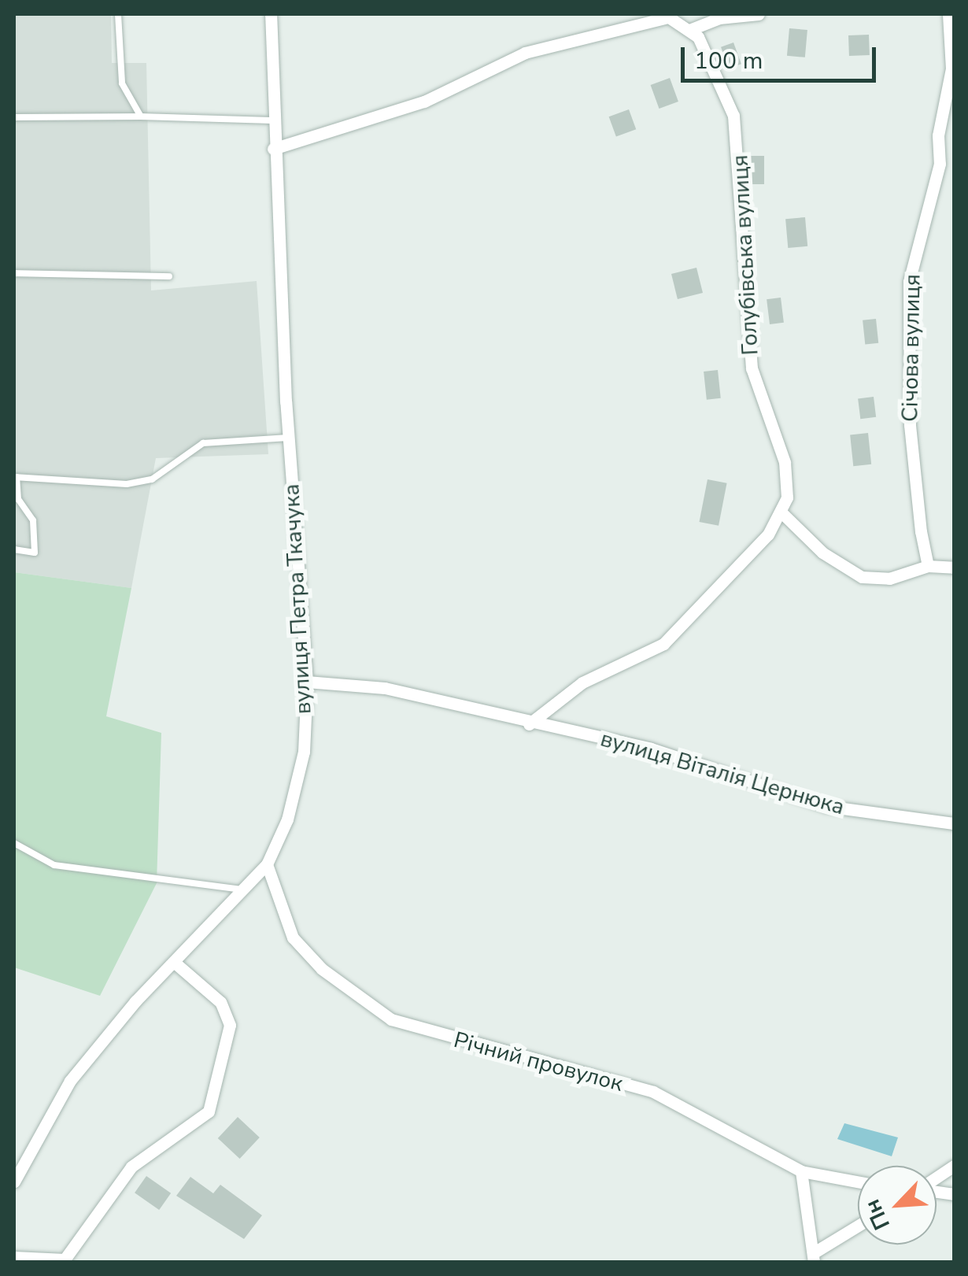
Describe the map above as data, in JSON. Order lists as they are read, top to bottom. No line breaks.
{"streets":{"street":["Голубівська вулиця","Січова вулиця","вулиця Петра Ткачука","вулиця Віталія Цернюка","Річний провулок"]},"crossings":[["вулиця Петра Ткачука","вулиця Віталія Цернюка"],["вулиця Петра Ткачука","Річний провулок"]],"scale_bar":"100 m","north":"bottom left"}
